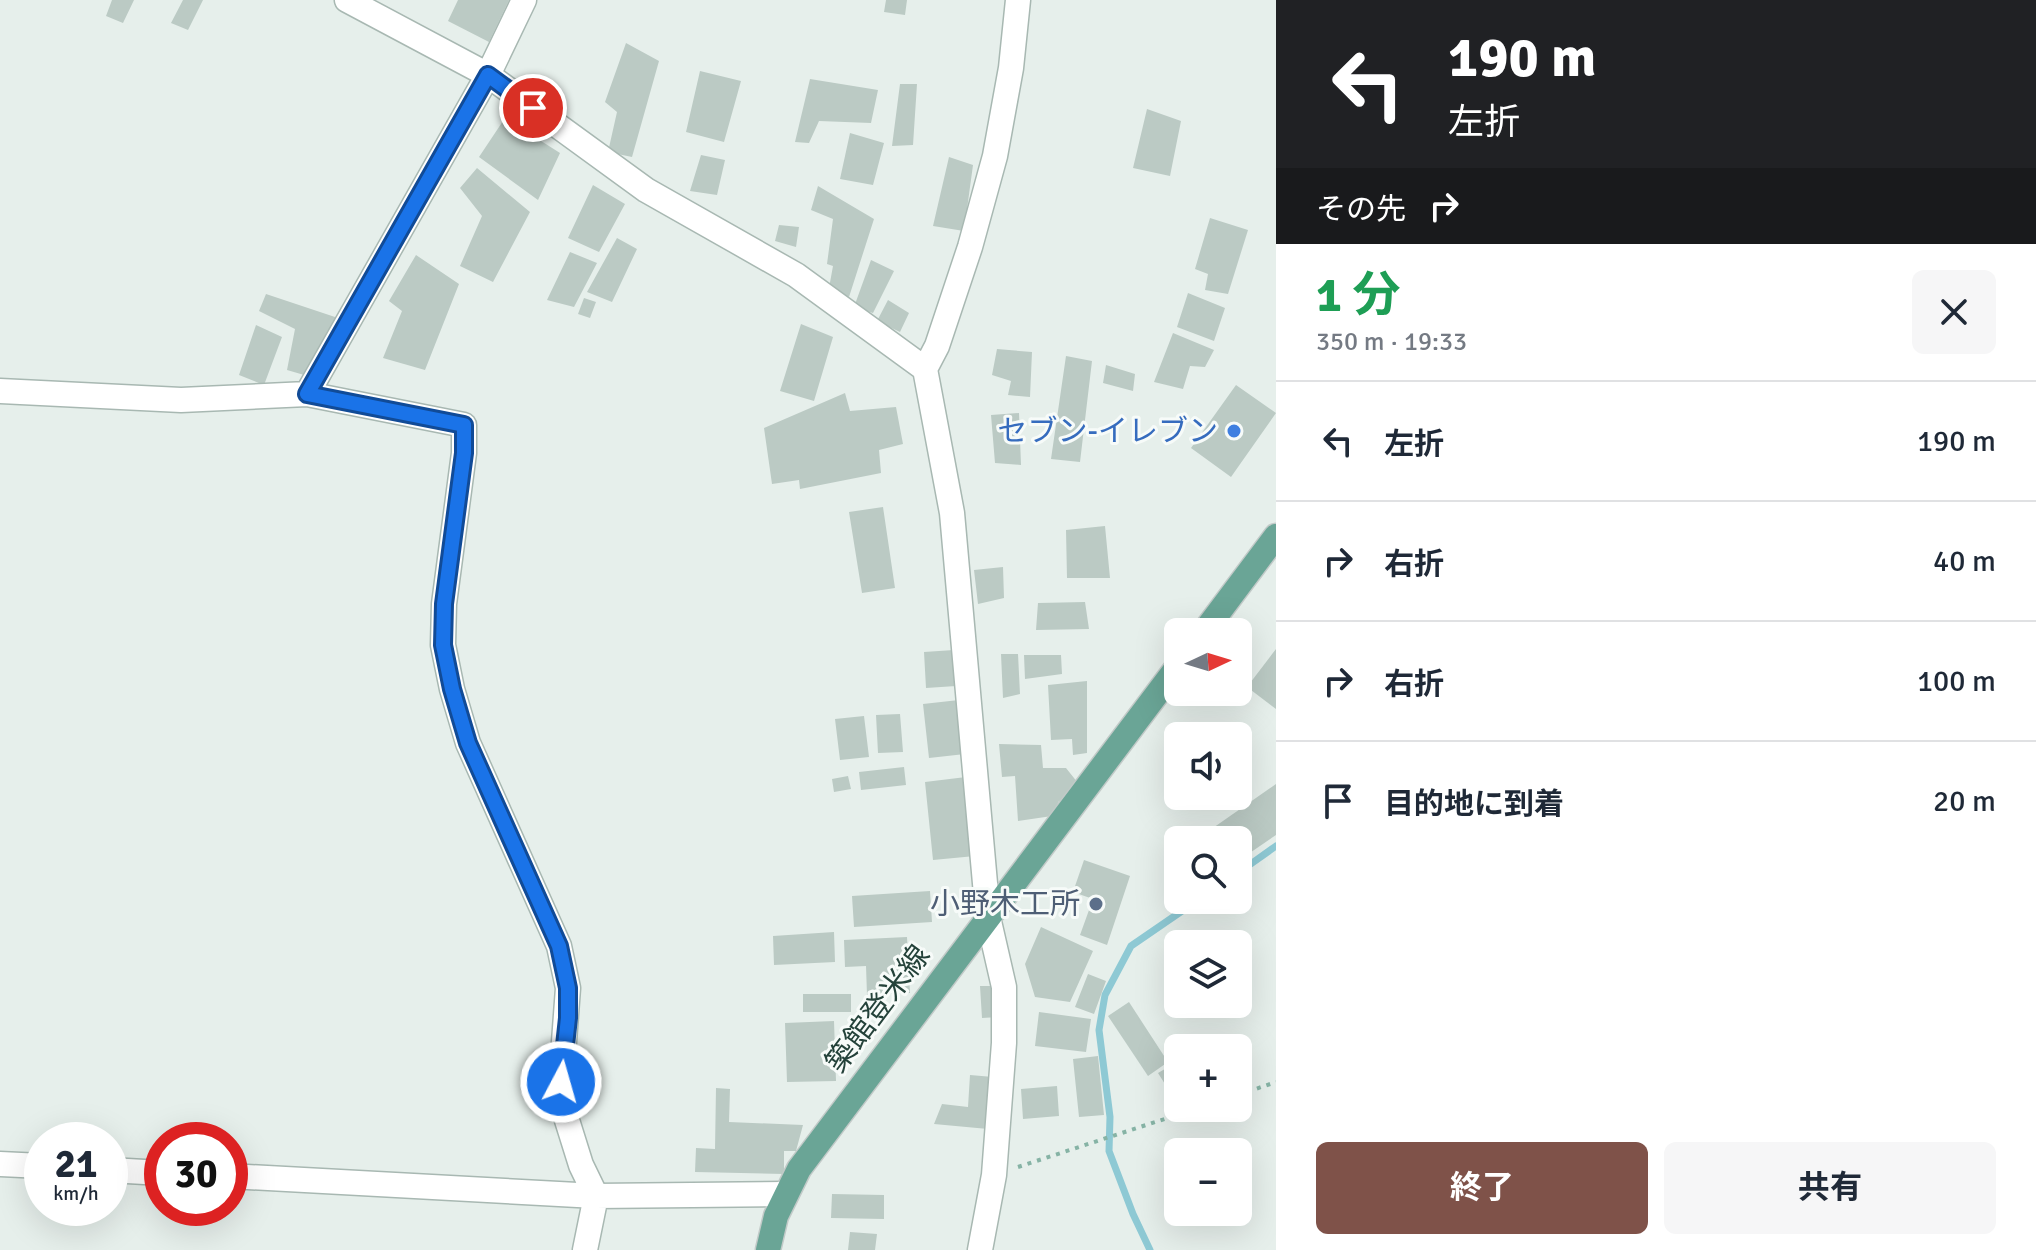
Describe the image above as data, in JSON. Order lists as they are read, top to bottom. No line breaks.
{"streets":{"main road":["築館登米線"]},"places":["セブン-イレブン","小野木工所"],"north":"right","page":{"turn":["190 m","左折"],"then":"その先","heading":["1 分","350 m · 19:33"],"list":[{"name":"左折","value":"190 m"},{"name":"右折","value":"40 m"},{"name":"右折","value":"100 m"},{"name":"目的地に到着","value":"20 m"}],"map_buttons":["+","−"],"speed":"21 km/h","limit":"30","buttons":["終了","共有"]}}
